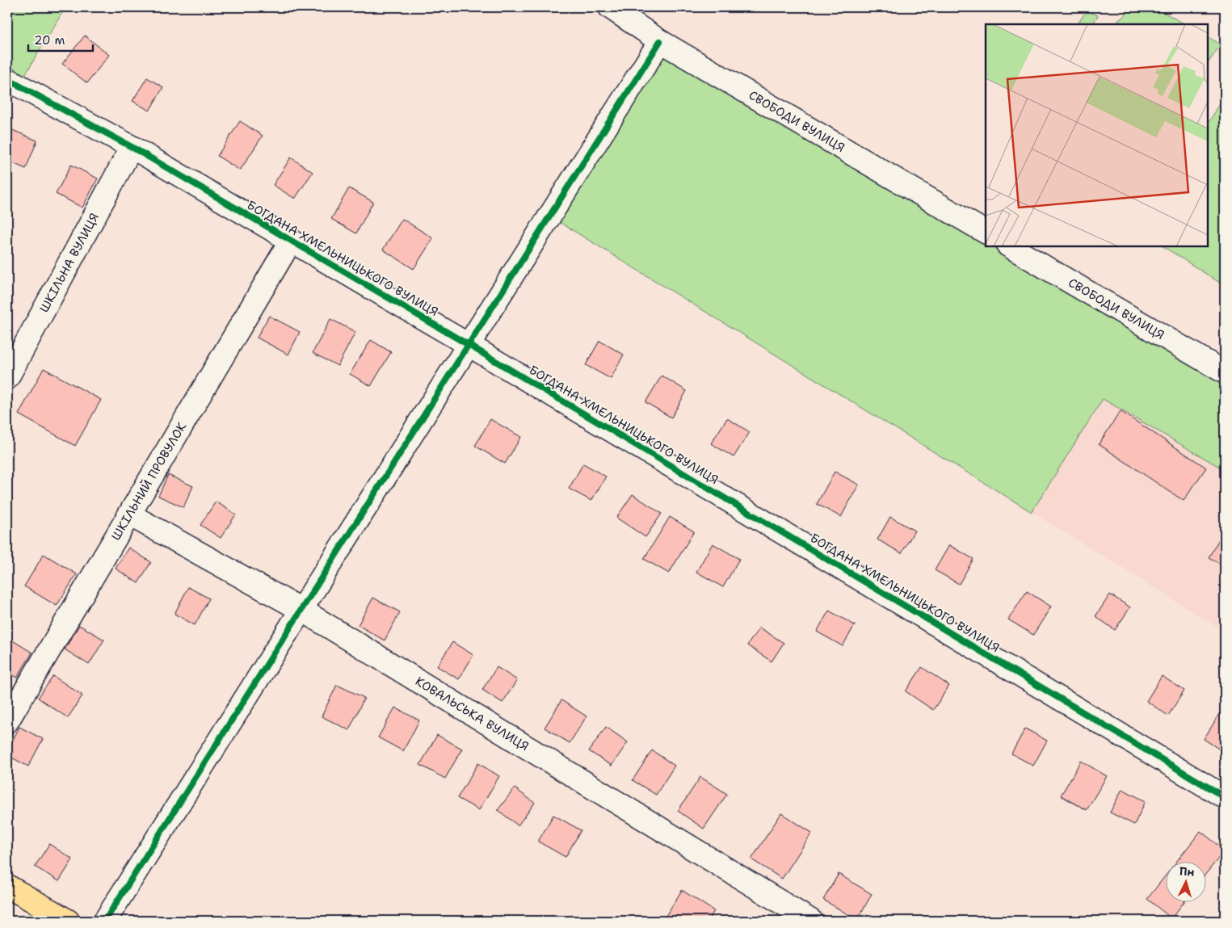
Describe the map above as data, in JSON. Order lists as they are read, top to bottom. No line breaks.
{"streets":{"street":["СВОБОДИ ВУЛИЦЯ","БОГДАНА ХМЕЛЬНИЦЬКОГО ВУЛИЦЯ","ШКІЛЬНА ВУЛИЦЯ","ШКІЛЬНИЙ ПРОВУЛОК","КОВАЛЬСЬКА ВУЛИЦЯ"]},"crossings":[["БОГДАНА ХМЕЛЬНИЦЬКОГО ВУЛИЦЯ","ШКІЛЬНА ВУЛИЦЯ"],["БОГДАНА ХМЕЛЬНИЦЬКОГО ВУЛИЦЯ","ШКІЛЬНИЙ ПРОВУЛОК"],["ШКІЛЬНИЙ ПРОВУЛОК","КОВАЛЬСЬКА ВУЛИЦЯ"]],"scale_bar":"20 m","north":"top"}
